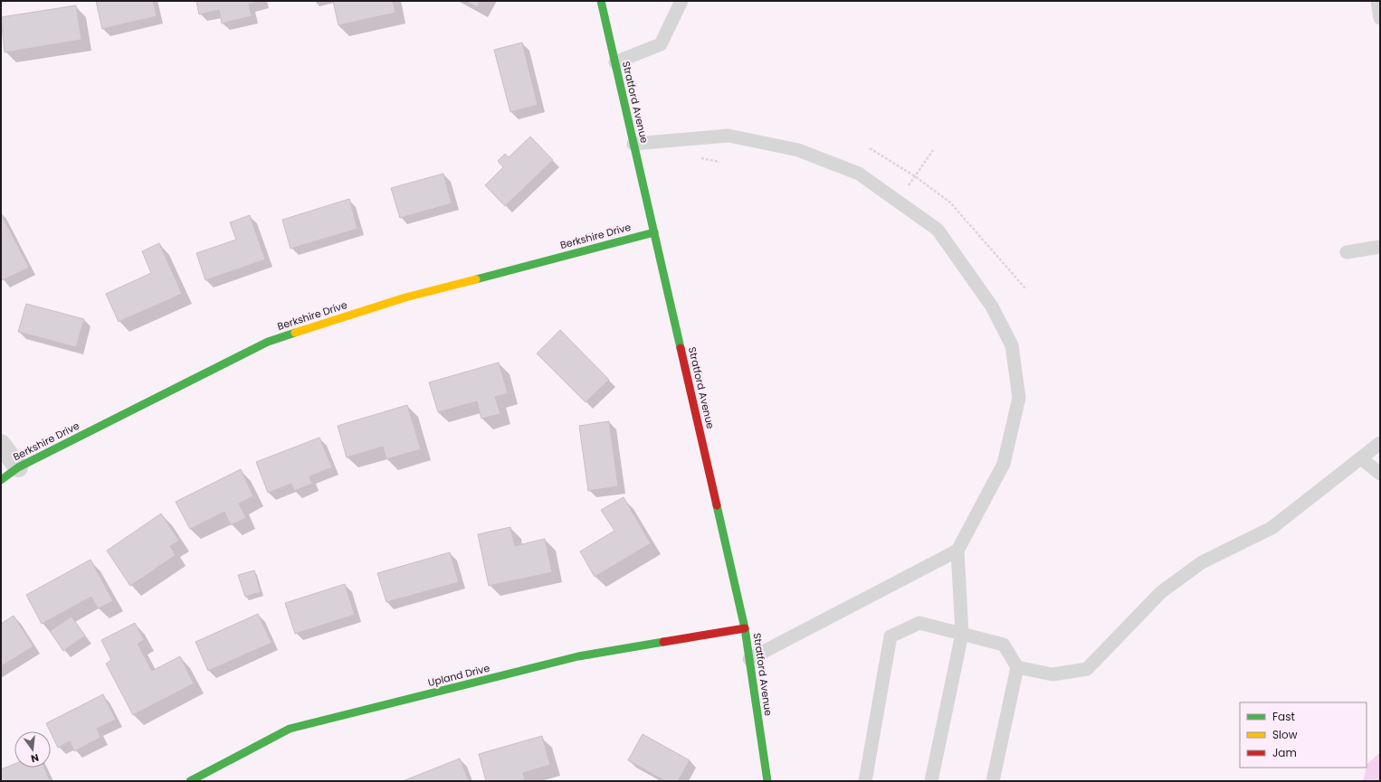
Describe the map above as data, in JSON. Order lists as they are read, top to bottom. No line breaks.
{"streets":{"street":["Stratford Avenue","Berkshire Drive","Upland Drive"]},"crossings":[["Stratford Avenue","Berkshire Drive"],["Stratford Avenue","Upland Drive"]],"legend":["Fast","Slow","Jam"],"north":"bottom"}
